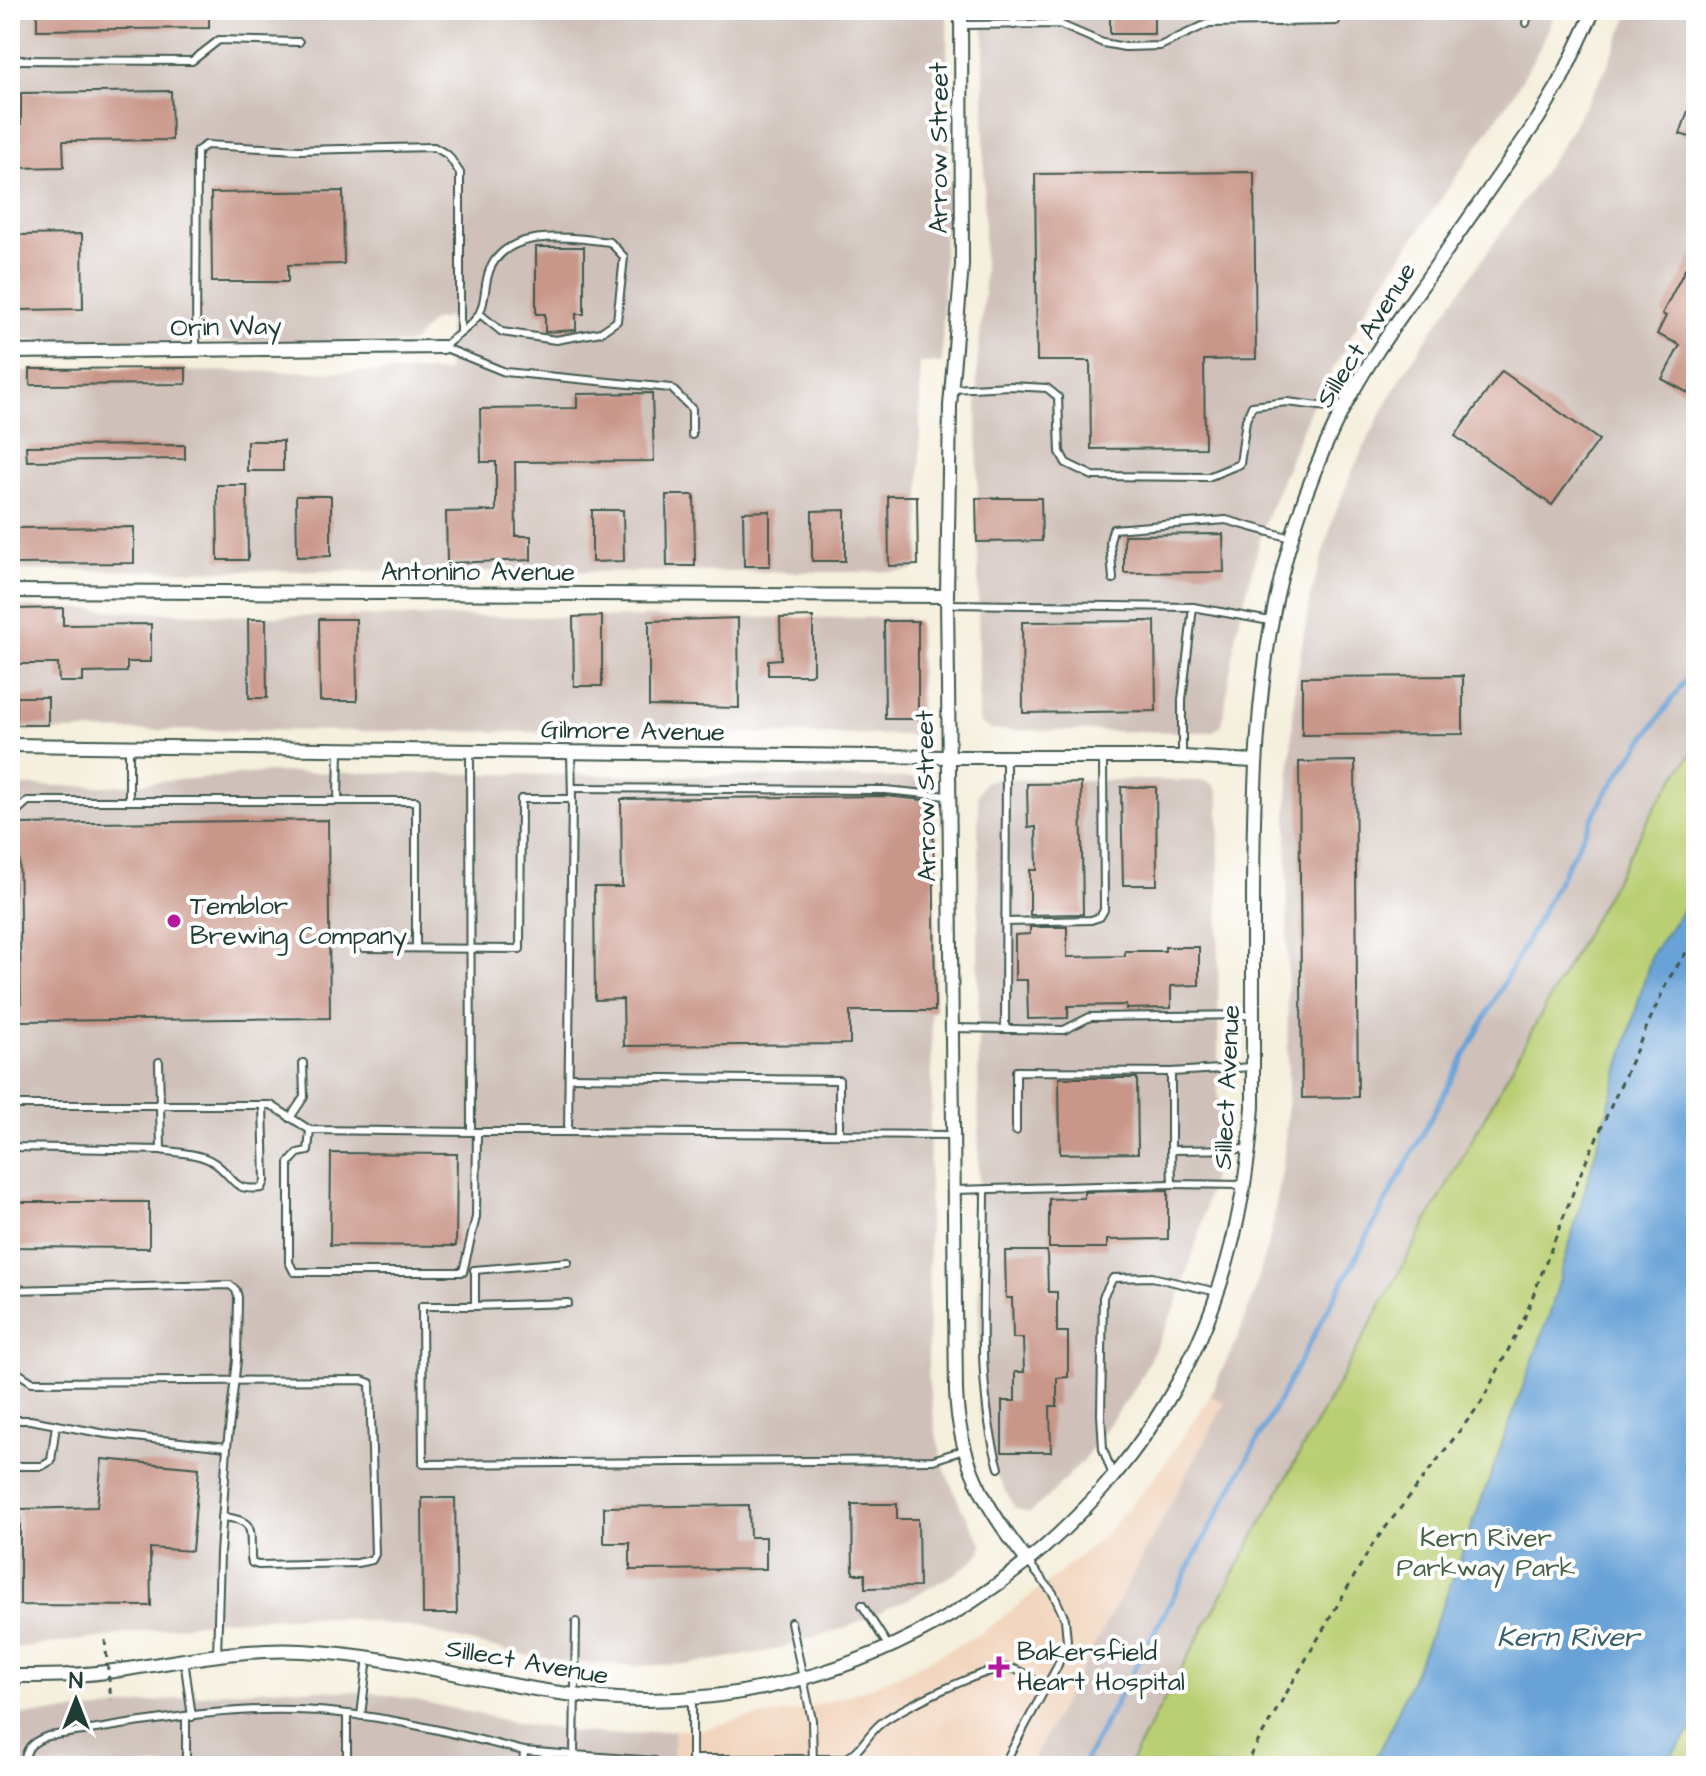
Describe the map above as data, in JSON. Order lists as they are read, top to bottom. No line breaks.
{"streets":{"street":["Arrow Street","Orin Way","Sillect Avenue","Antonino Avenue","Gilmore Avenue"]},"crossings":[["Arrow Street","Sillect Avenue"],["Arrow Street","Antonino Avenue"],["Arrow Street","Gilmore Avenue"],["Sillect Avenue","Gilmore Avenue"]],"water":["Kern River"],"parks":["Kern River Parkway Park"],"places":{"other":["Temblor Brewing Company"],"health":["Bakersfield Heart Hospital"]},"north":"top"}
